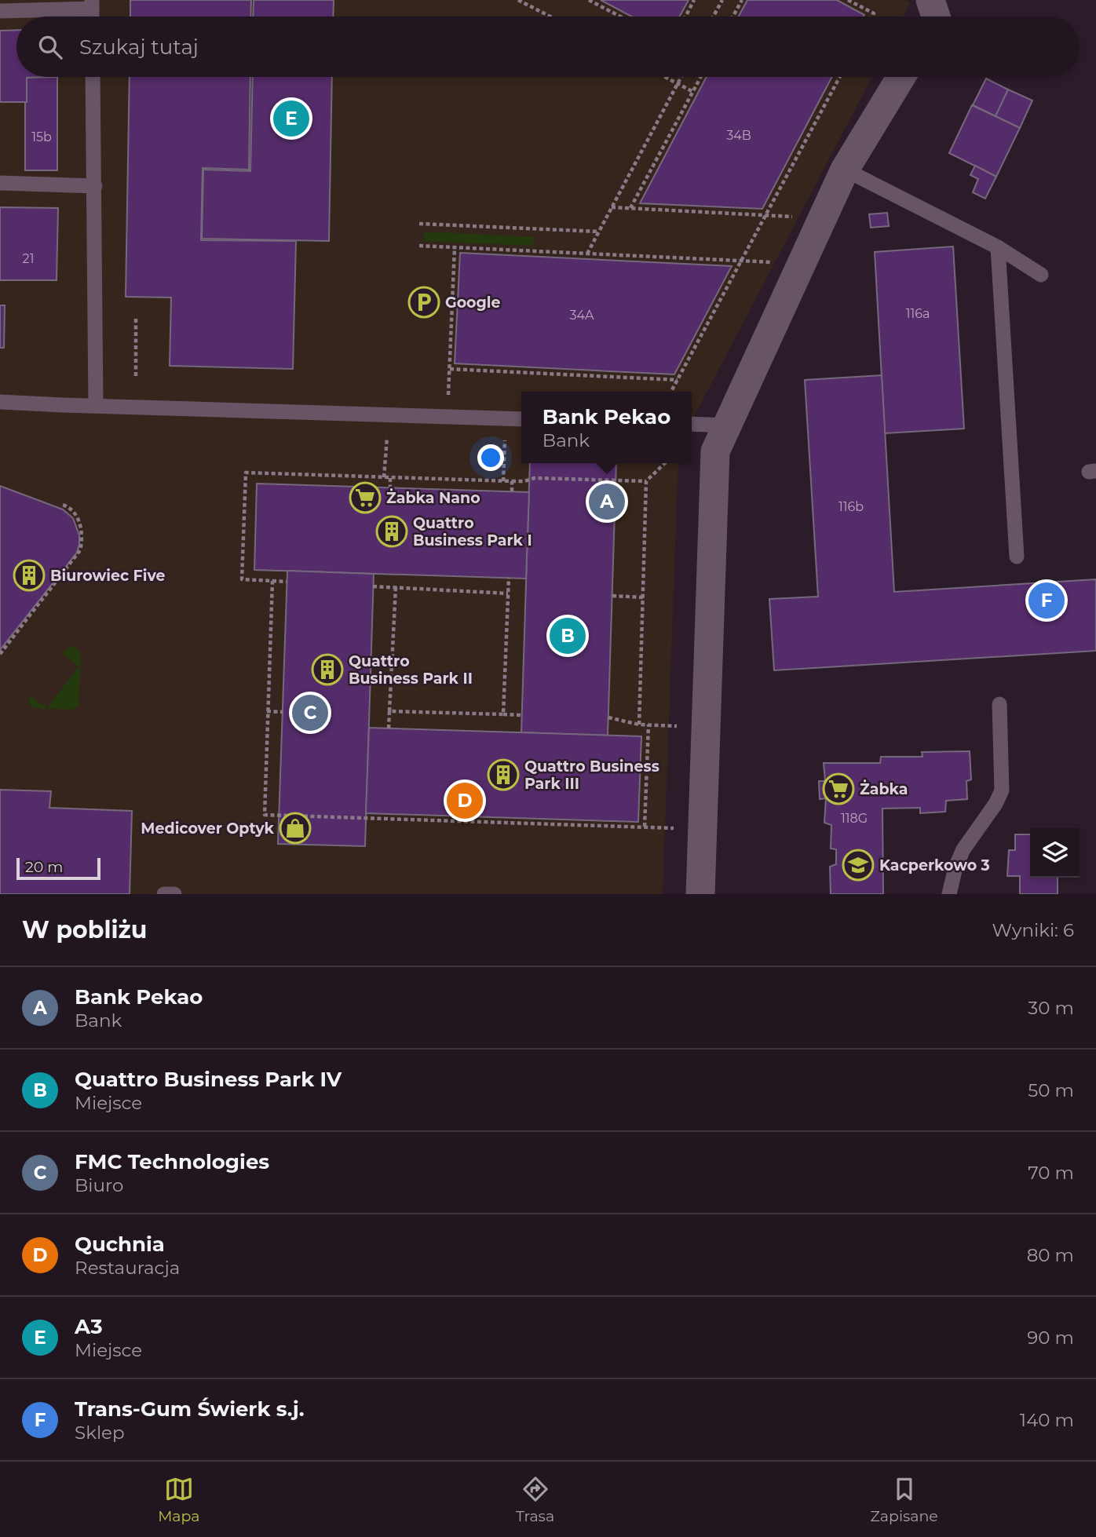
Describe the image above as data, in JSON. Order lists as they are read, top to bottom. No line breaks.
{"places":{"parking":["Google"],"supermarket":["Żabka Nano","Żabka"],"building":["Quattro Business Park I","Biurowiec Five","Quattro Business Park II","Quattro Business Park III"],"shop":["Medicover Optyk"],"school or university":["Kacperkowo 3"]},"house_numbers":["34B","15b","21","116a","34A","116b","118G"],"scale_bar":"20 m","page":{"search":"Szukaj tutaj","pins":["E","A","F","B","C","D"],"popup":["Bank Pekao","Bank"],"scale":"20 m","heading":["W pobliżu","Wyniki: 6"],"list":[{"mark":"A","name":"Bank Pekao","note":"Bank","value":"30 m"},{"mark":"B","name":"Quattro Business Park IV","note":"Miejsce","value":"50 m"},{"mark":"C","name":"FMC Technologies","note":"Biuro","value":"70 m"},{"mark":"D","name":"Quchnia","note":"Restauracja","value":"80 m"},{"mark":"E","name":"A3","note":"Miejsce","value":"90 m"},{"mark":"F","name":"Trans-Gum Świerk s.j.","note":"Sklep","value":"140 m"}],"nav":["Mapa","Trasa","Zapisane"]}}
